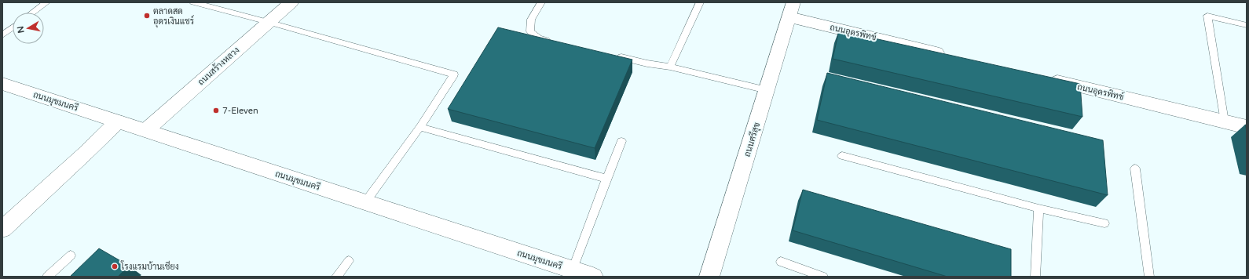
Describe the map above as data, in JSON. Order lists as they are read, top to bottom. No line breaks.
{"streets":{"street":["ถนนอุดรพิทข์","ถนนสร้างหลวง","ถนนมุขมนครี","ถนนศรีสุข"]},"crossings":[["ถนนอุดรพิทข์","ถนนศรีสุข"],["ถนนสร้างหลวง","ถนนมุขมนครี"]],"places":["ตลาดสด อุดรเงินแชร์","7-Eleven","โรงแรมบ้านเชียง"],"north":"left"}
